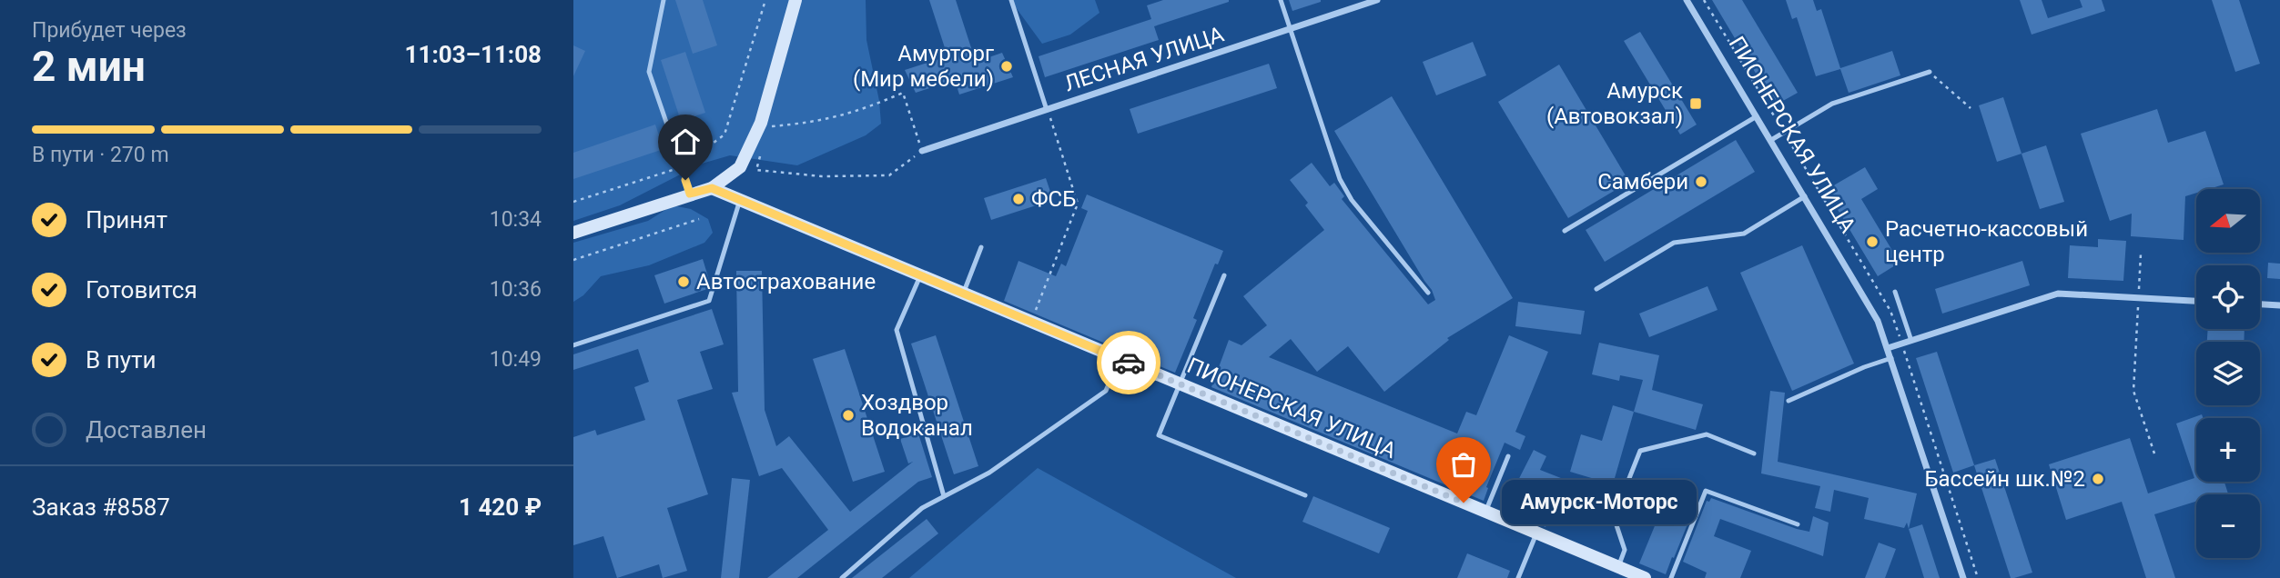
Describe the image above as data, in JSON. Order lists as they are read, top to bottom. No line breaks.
{"streets":{"street":["ЛЕСНАЯ УЛИЦА","ПИОНЕРСКАЯ УЛИЦА"]},"places":{"other":["Амурторг (Мир мебели)","Самбери","ФСБ","Расчетно-кассовый центр","Автострахование","Хоздвор Водоканал","Бассейн шк.№2","Амурск-Моторс"],"transit":["Амурск (Автовокзал)"]},"north":"left","page":{"heading":["2 мин","Прибудет через","11:03–11:08"],"panel":["Заказ #8587","1 420 ₽"],"bar":"В пути · 270 m","list":[["Принят","10:34"],["Готовится","10:36"],["В пути","10:49"],"Доставлен"],"map_buttons":["+","−"],"bubble":"Амурск-Моторс"}}
